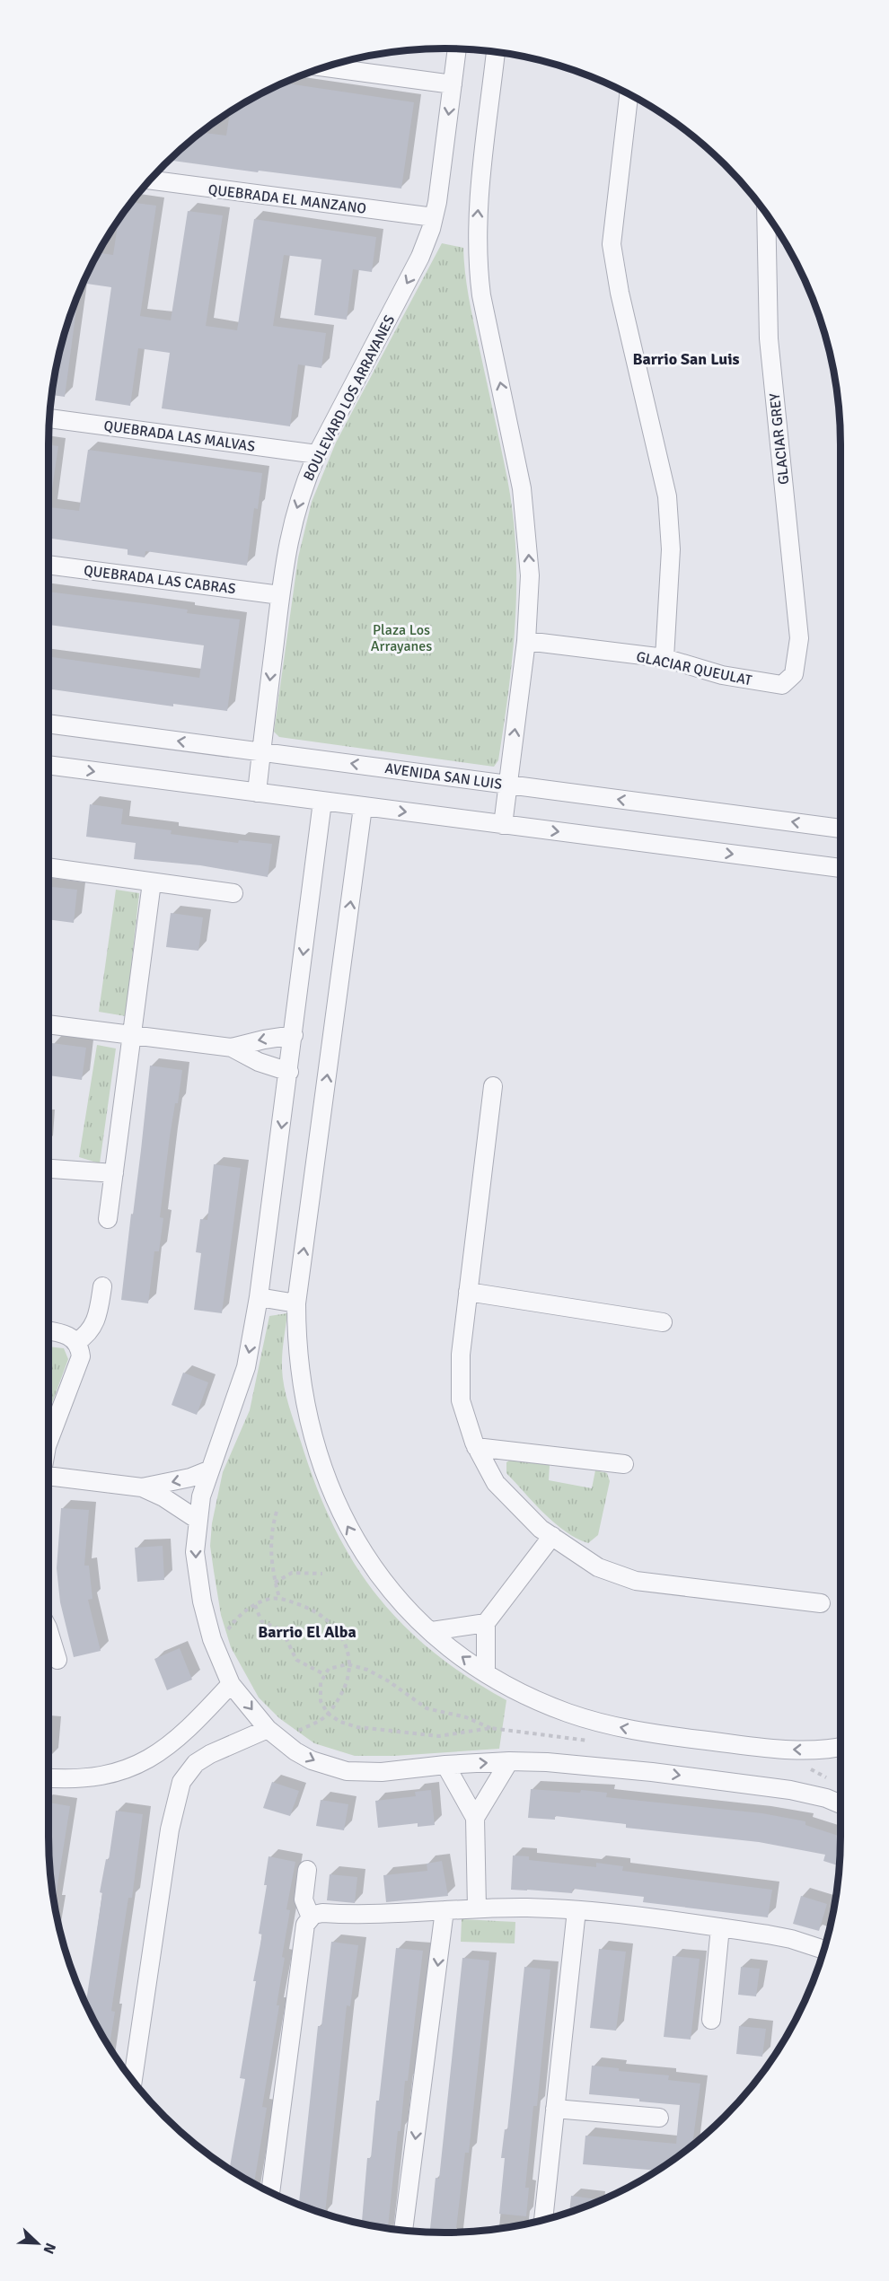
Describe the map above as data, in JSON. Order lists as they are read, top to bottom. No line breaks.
{"streets":{"street":["QUEBRADA EL MANZANO","BOULEVARD LOS ARRAYANES","QUEBRADA LAS MALVAS","GLACIAR GREY","QUEBRADA LAS CABRAS","GLACIAR QUEULAT","AVENIDA SAN LUIS"]},"crossings":[["QUEBRADA EL MANZANO","BOULEVARD LOS ARRAYANES"],["BOULEVARD LOS ARRAYANES","QUEBRADA LAS MALVAS"],["BOULEVARD LOS ARRAYANES","QUEBRADA LAS CABRAS"],["BOULEVARD LOS ARRAYANES","AVENIDA SAN LUIS"],["GLACIAR GREY","GLACIAR QUEULAT"]],"districts":["Barrio San Luis","Barrio El Alba"],"parks":["Plaza Los Arrayanes"],"north":"bottom right"}
